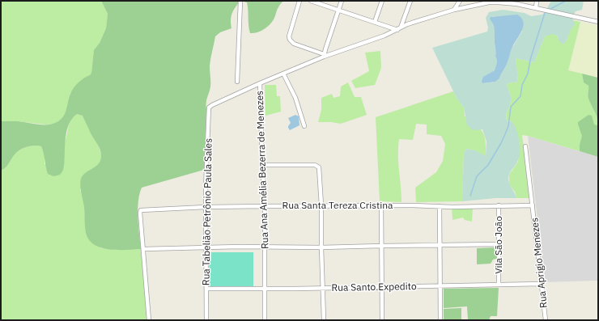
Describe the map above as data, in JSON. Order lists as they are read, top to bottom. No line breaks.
{"streets":{"street":["Rua Ana Amélia Bezerra de Menezes","Rua Santa Tereza Cristina","Rua Tabelião Petrônio Paula Sales","Vila São João","Rua Aprigio Menezes","Rua Santo Expedito"]},"crossings":[["Rua Ana Amélia Bezerra de Menezes","Rua Santa Tereza Cristina"],["Rua Ana Amélia Bezerra de Menezes","Rua Tabelião Petrônio Paula Sales"],["Rua Ana Amélia Bezerra de Menezes","Rua Santo Expedito"],["Rua Santa Tereza Cristina","Rua Tabelião Petrônio Paula Sales"],["Rua Santa Tereza Cristina","Vila São João"],["Rua Santa Tereza Cristina","Rua Aprigio Menezes"],["Rua Tabelião Petrônio Paula Sales","Rua Santo Expedito"],["Vila São João","Rua Santo Expedito"],["Rua Aprigio Menezes","Rua Santo Expedito"]]}
